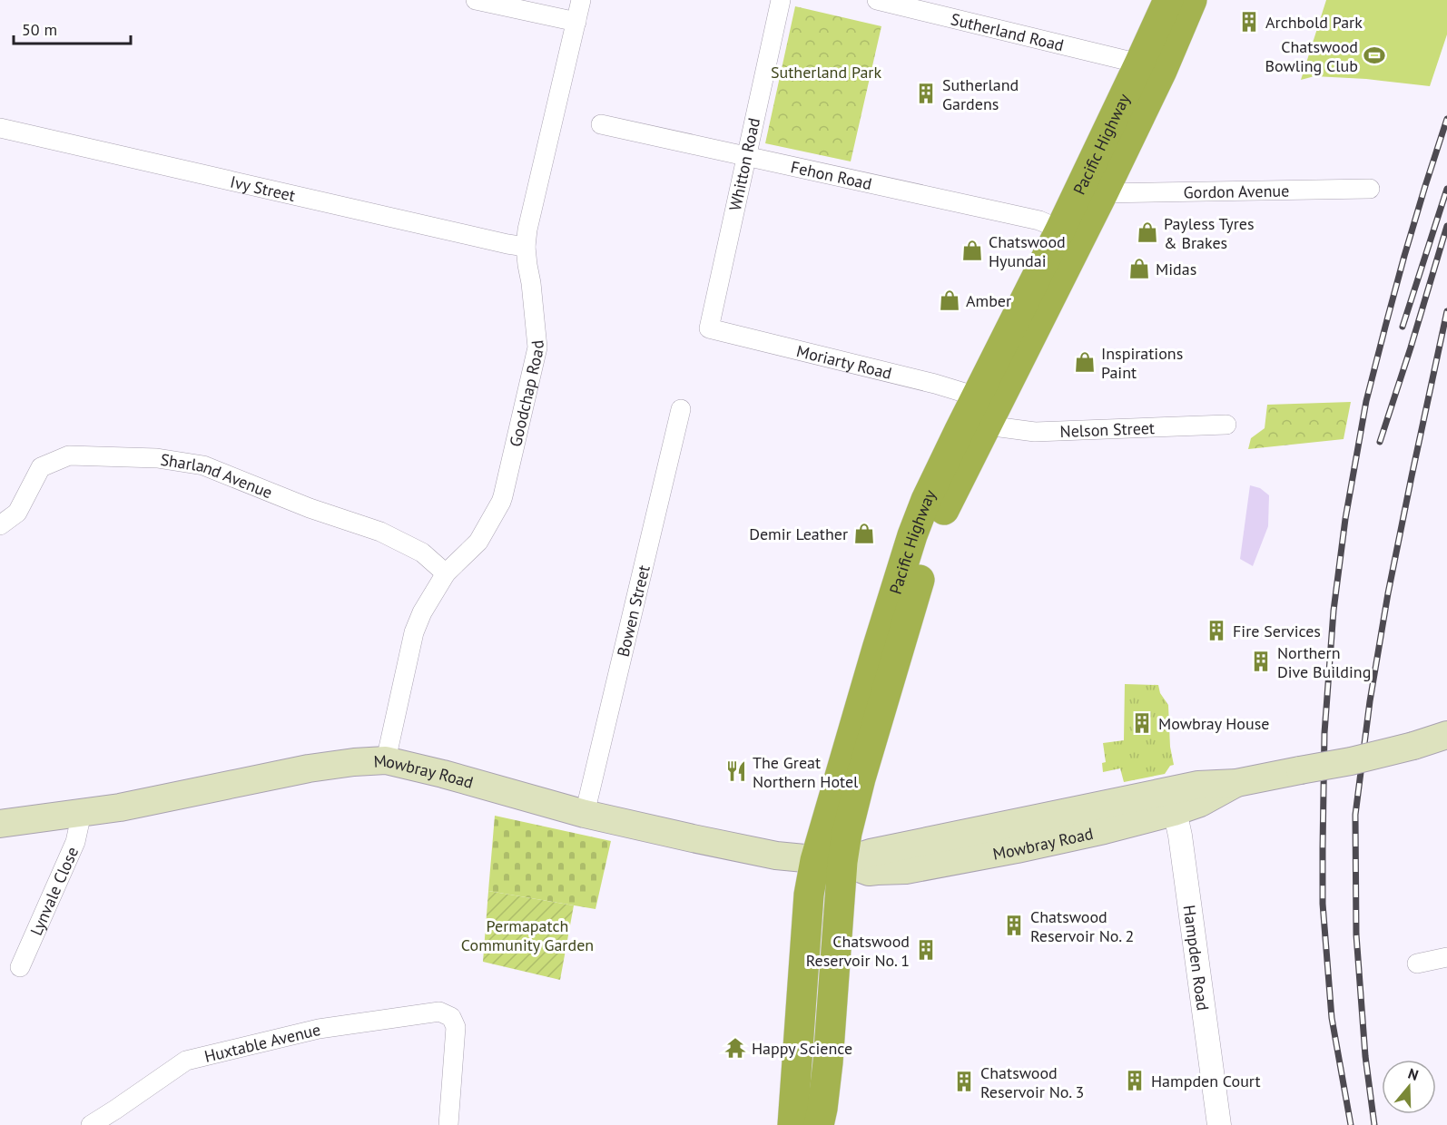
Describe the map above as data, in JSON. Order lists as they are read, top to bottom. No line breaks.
{"streets":{"highway":["Pacific Highway"],"main road":["Mowbray Road"],"street":["Sutherland Road","Whitton Road","Fehon Road","Ivy Street","Gordon Avenue","Moriarty Road","Goodchap Road","Nelson Street","Sharland Avenue","Bowen Street","Lynvale Close","Hampden Road","Huxtable Avenue"]},"crossings":[["Sutherland Road","Pacific Highway"],["Pacific Highway","Fehon Road"],["Pacific Highway","Gordon Avenue"],["Pacific Highway","Moriarty Road"],["Pacific Highway","Nelson Street"],["Pacific Highway","Mowbray Road"],["Whitton Road","Fehon Road"],["Whitton Road","Moriarty Road"],["Ivy Street","Goodchap Road"],["Moriarty Road","Nelson Street"],["Goodchap Road","Sharland Avenue"],["Goodchap Road","Mowbray Road"],["Bowen Street","Mowbray Road"],["Mowbray Road","Lynvale Close"],["Mowbray Road","Hampden Road"]],"parks":["Sutherland Park","Permapatch Community Garden"],"places":{"building":["Archbold Park","Sutherland Gardens","Fire Services","Northern Dive Building","Mowbray House","Chatswood Reservoir No. 2","Chatswood Reservoir No. 1","Hampden Court","Chatswood Reservoir No. 3"],"sports":["Chatswood Bowling Club"],"shop":["Payless Tyres & Brakes","Chatswood Hyundai","Midas","Amber","Inspirations Paint","Demir Leather"],"restaurant":["The Great Northern Hotel"],"temple":["Happy Science"]},"scale_bar":"50 m","north":"top"}
